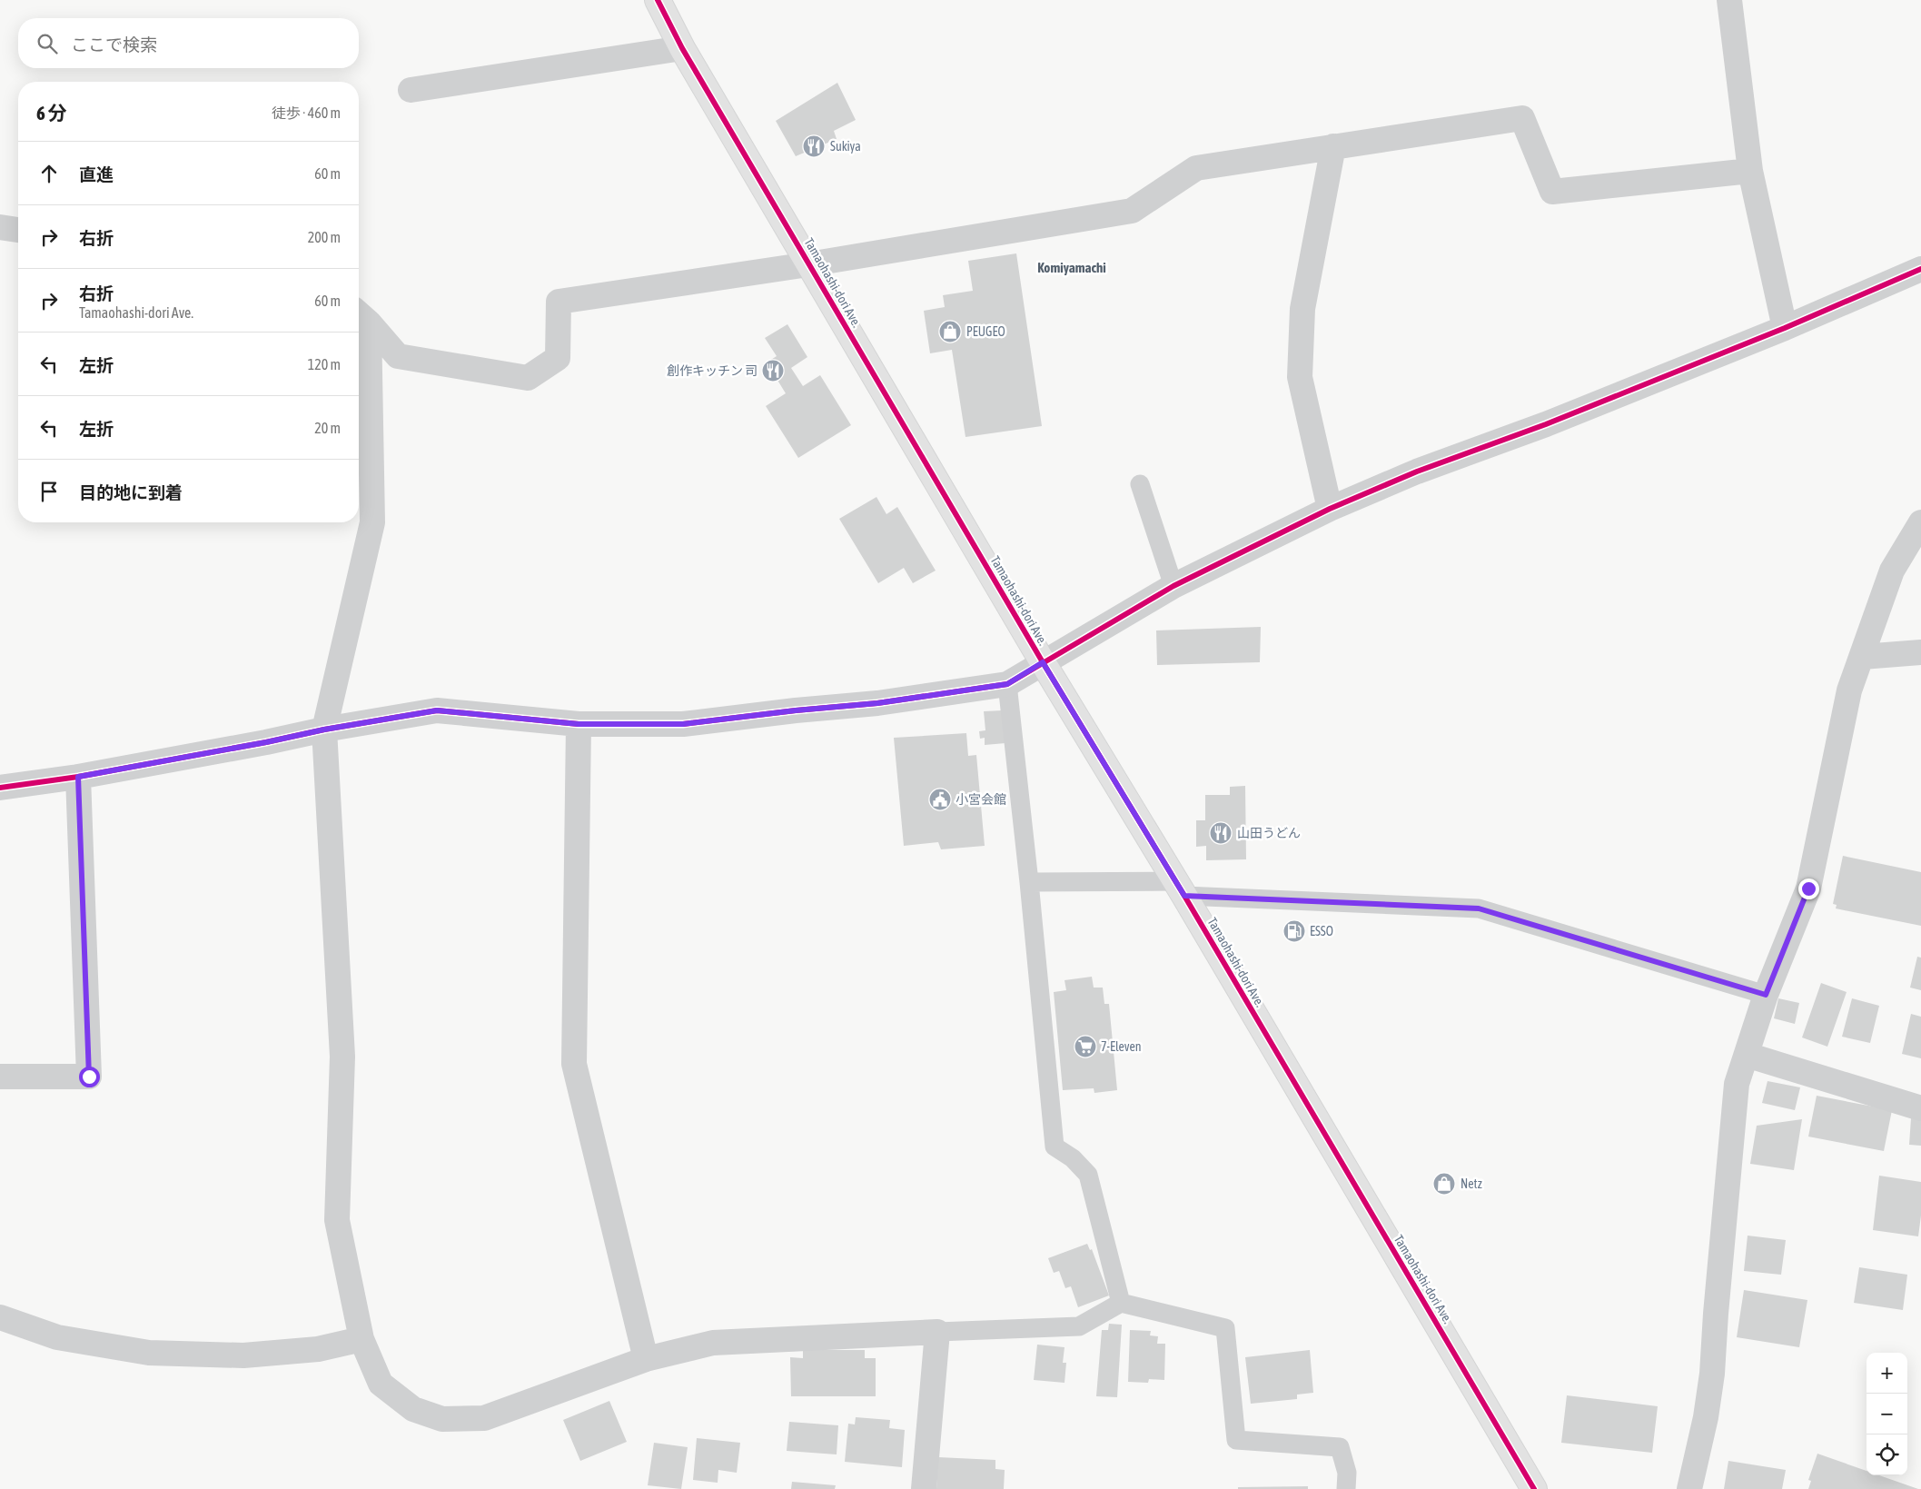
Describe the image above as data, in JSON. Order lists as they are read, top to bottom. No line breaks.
{"streets":{"main road":["Tamaohashi-dori Ave."]},"districts":["Komiyamachi"],"places":{"restaurant":["Sukiya","創作キッチン 司","山田うどん"],"shop":["PEUGEO","Netz"],"public building":["小宮会館"],"fuel station":["ESSO"],"supermarket":["7-Eleven"]},"page":{"search":"ここで検索","heading":["6 分","徒歩 · 460 m"],"list":[["直進","60 m"],["右折","200 m"],["右折","Tamaohashi-dori Ave.","60 m"],["左折","120 m"],["左折","20 m"],"目的地に到着"],"map_buttons":["+","−"]}}
